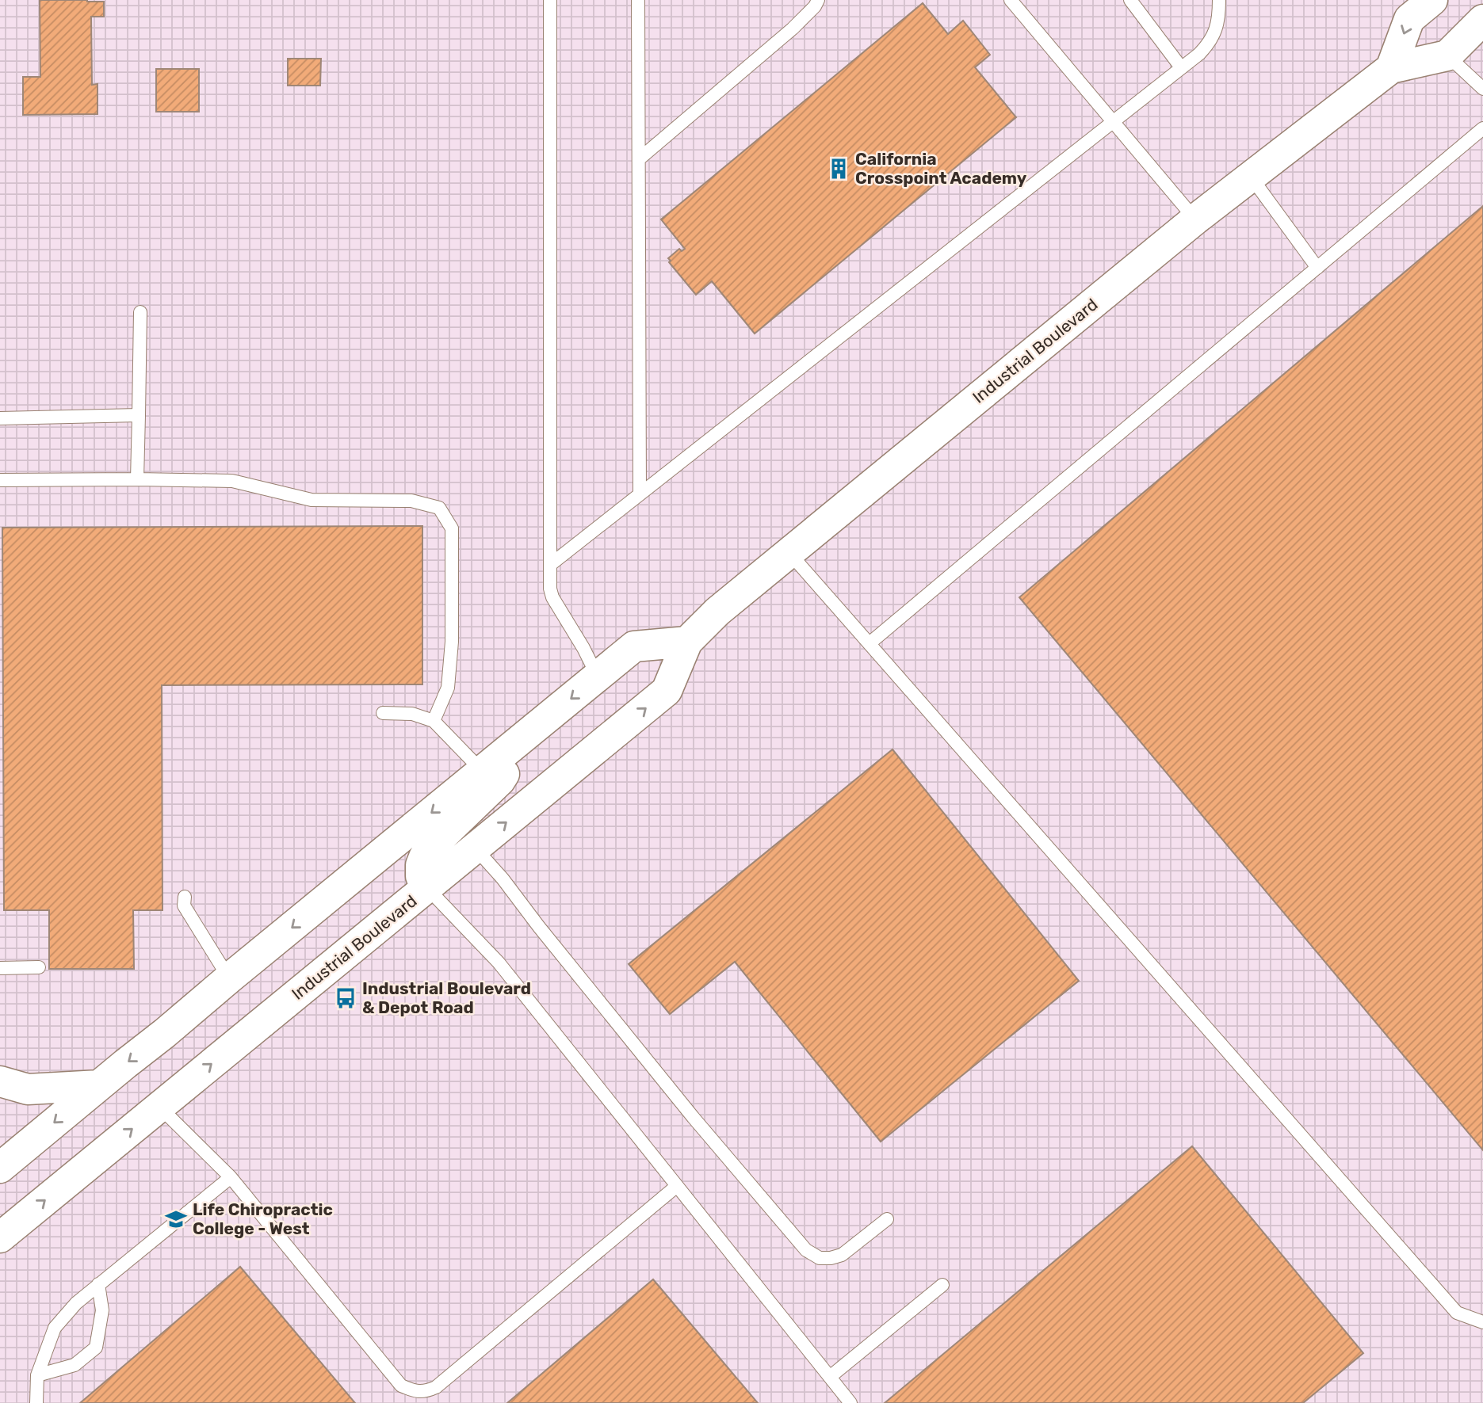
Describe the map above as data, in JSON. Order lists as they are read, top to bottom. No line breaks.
{"streets":{"main road":["Industrial Boulevard"]},"places":{"building":["California Crosspoint Academy"],"bus stop":["Industrial Boulevard & Depot Road"],"school or university":["Life Chiropractic College - West"]}}
